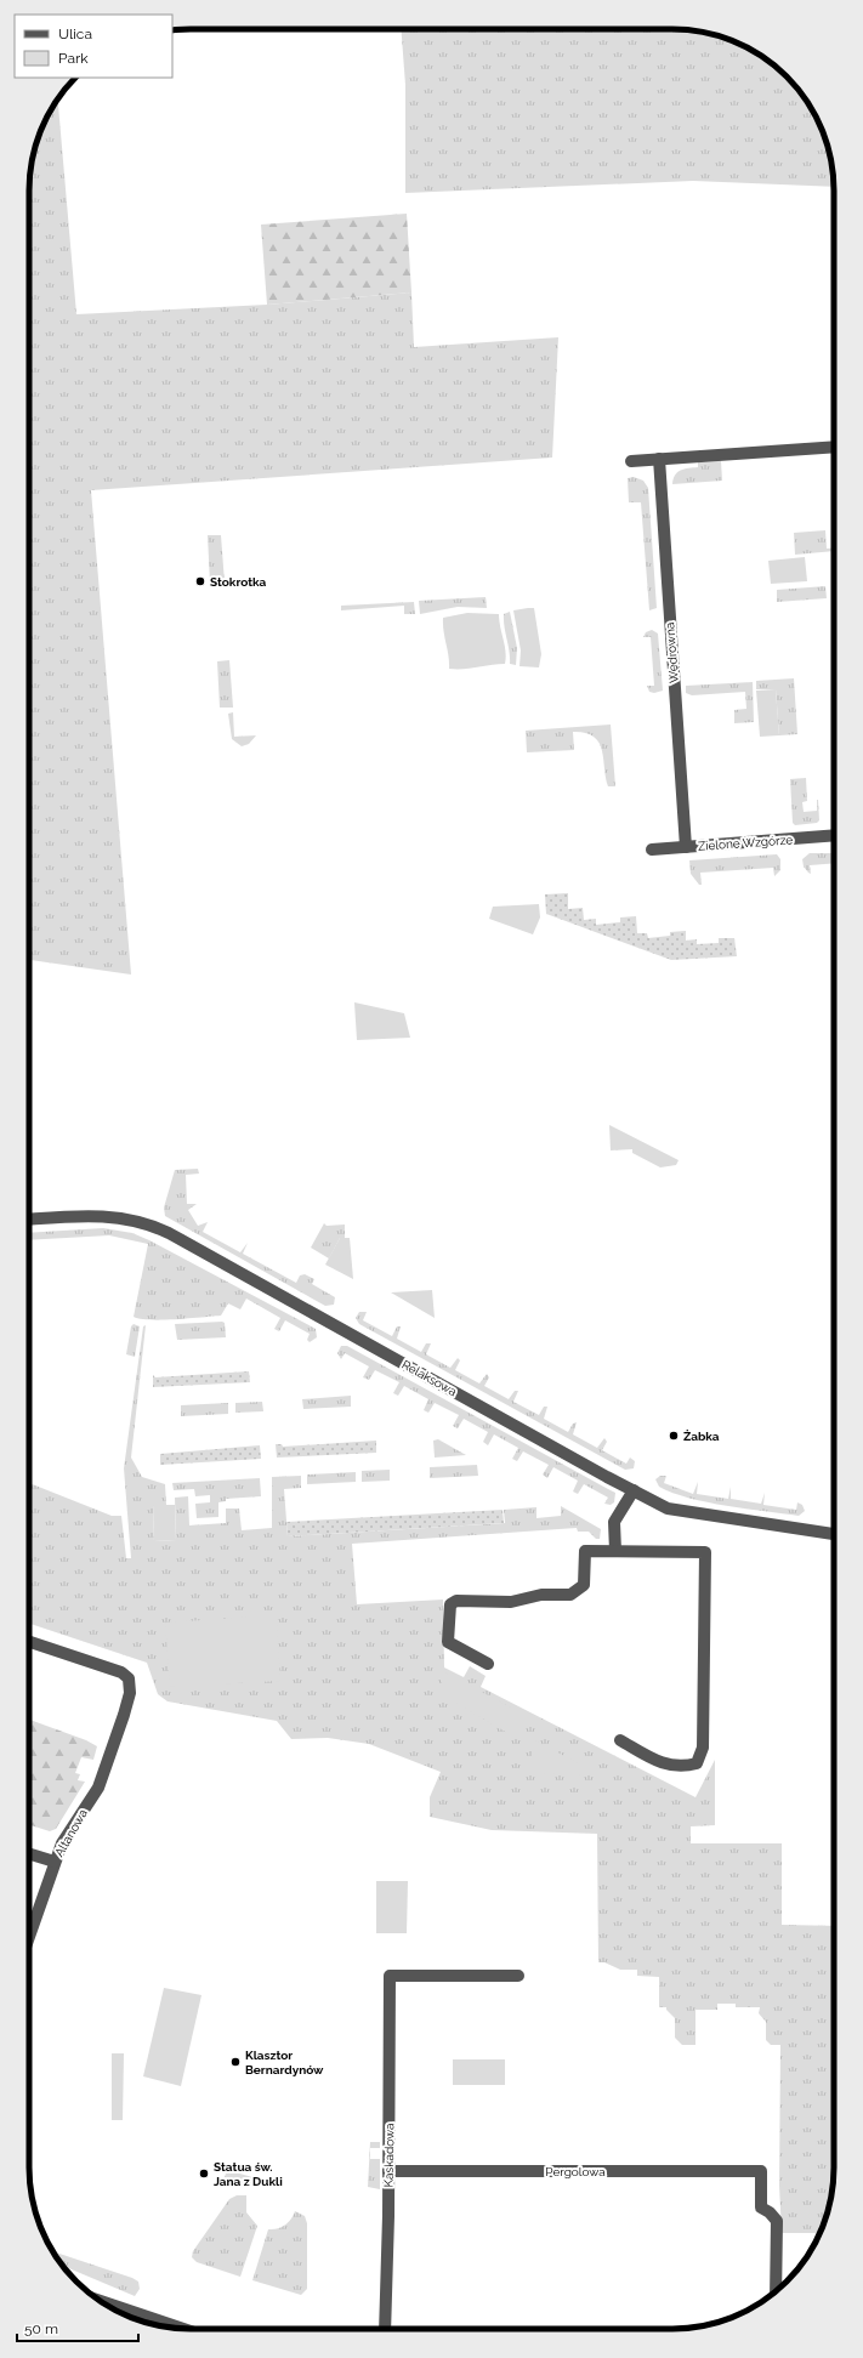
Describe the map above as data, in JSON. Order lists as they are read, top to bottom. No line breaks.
{"streets":{"street":["Wędrowna","Zielone Wzgórze","Relaksowa","Altanowa","Kaskadowa","Pergolowa"]},"crossings":[["Wędrowna","Zielone Wzgórze"],["Kaskadowa","Pergolowa"]],"places":["Stokrotka","Żabka","Klasztor Bernardynów","Statua św. Jana z Dukli"],"legend":["Ulica","Park"],"scale_bar":"50 m"}
